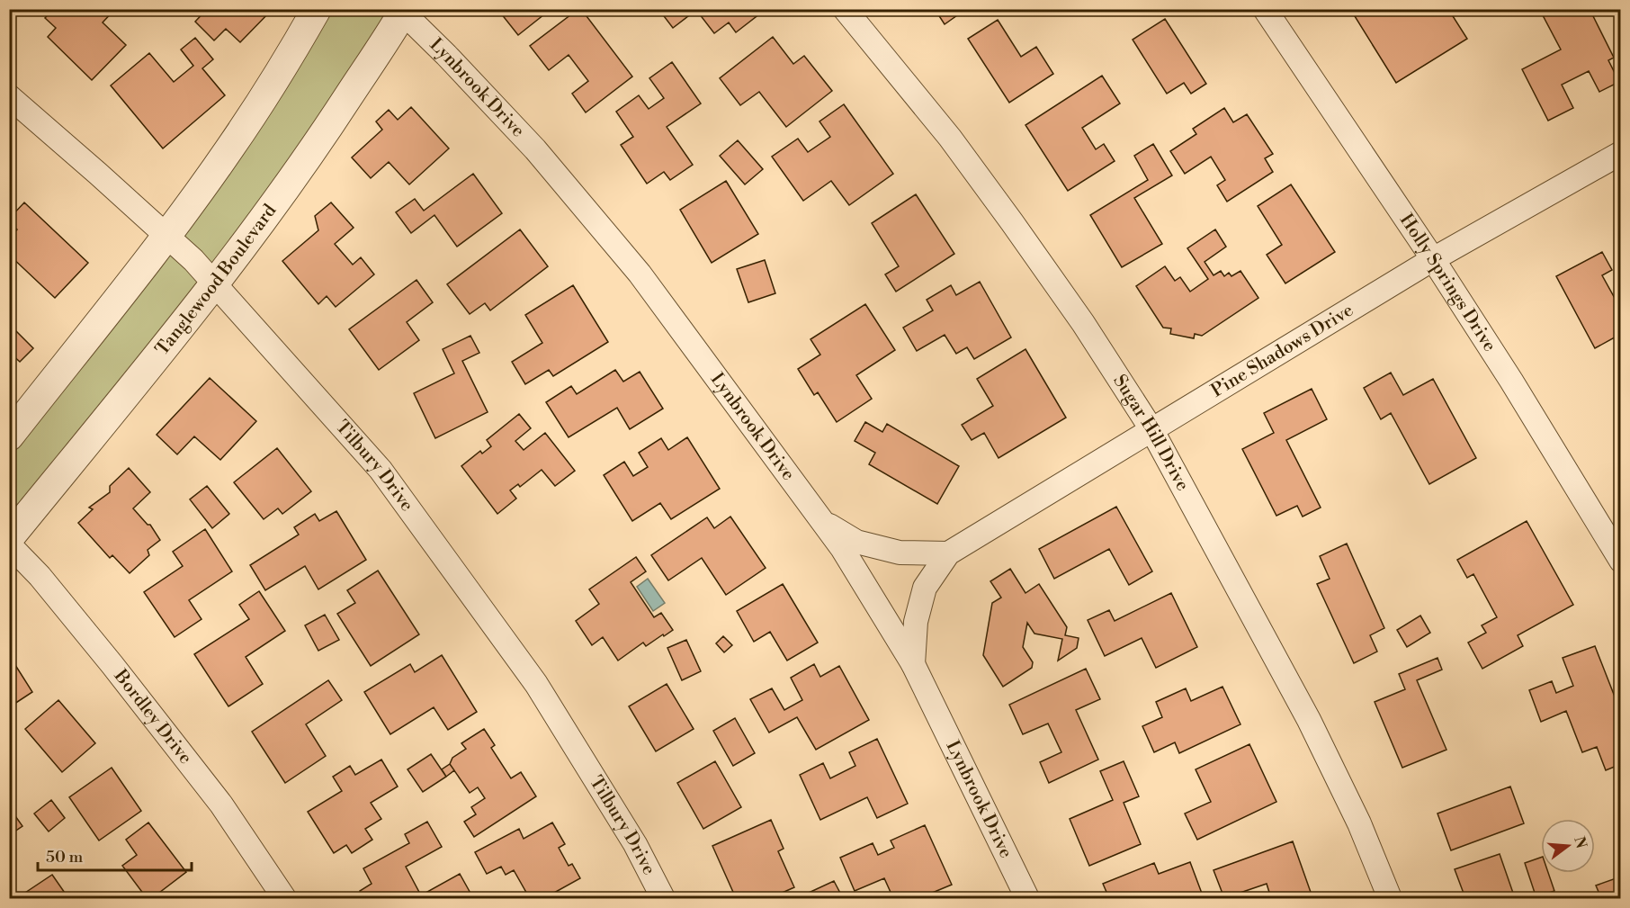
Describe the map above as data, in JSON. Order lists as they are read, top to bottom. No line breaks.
{"streets":{"street":["Lynbrook Drive","Tanglewood Boulevard","Holly Springs Drive","Pine Shadows Drive","Sugar Hill Drive","Tilbury Drive","Bordley Drive"]},"crossings":[["Lynbrook Drive","Tanglewood Boulevard"],["Lynbrook Drive","Pine Shadows Drive"],["Tanglewood Boulevard","Tilbury Drive"],["Holly Springs Drive","Pine Shadows Drive"],["Pine Shadows Drive","Sugar Hill Drive"]],"scale_bar":"50 m","north":"right"}
